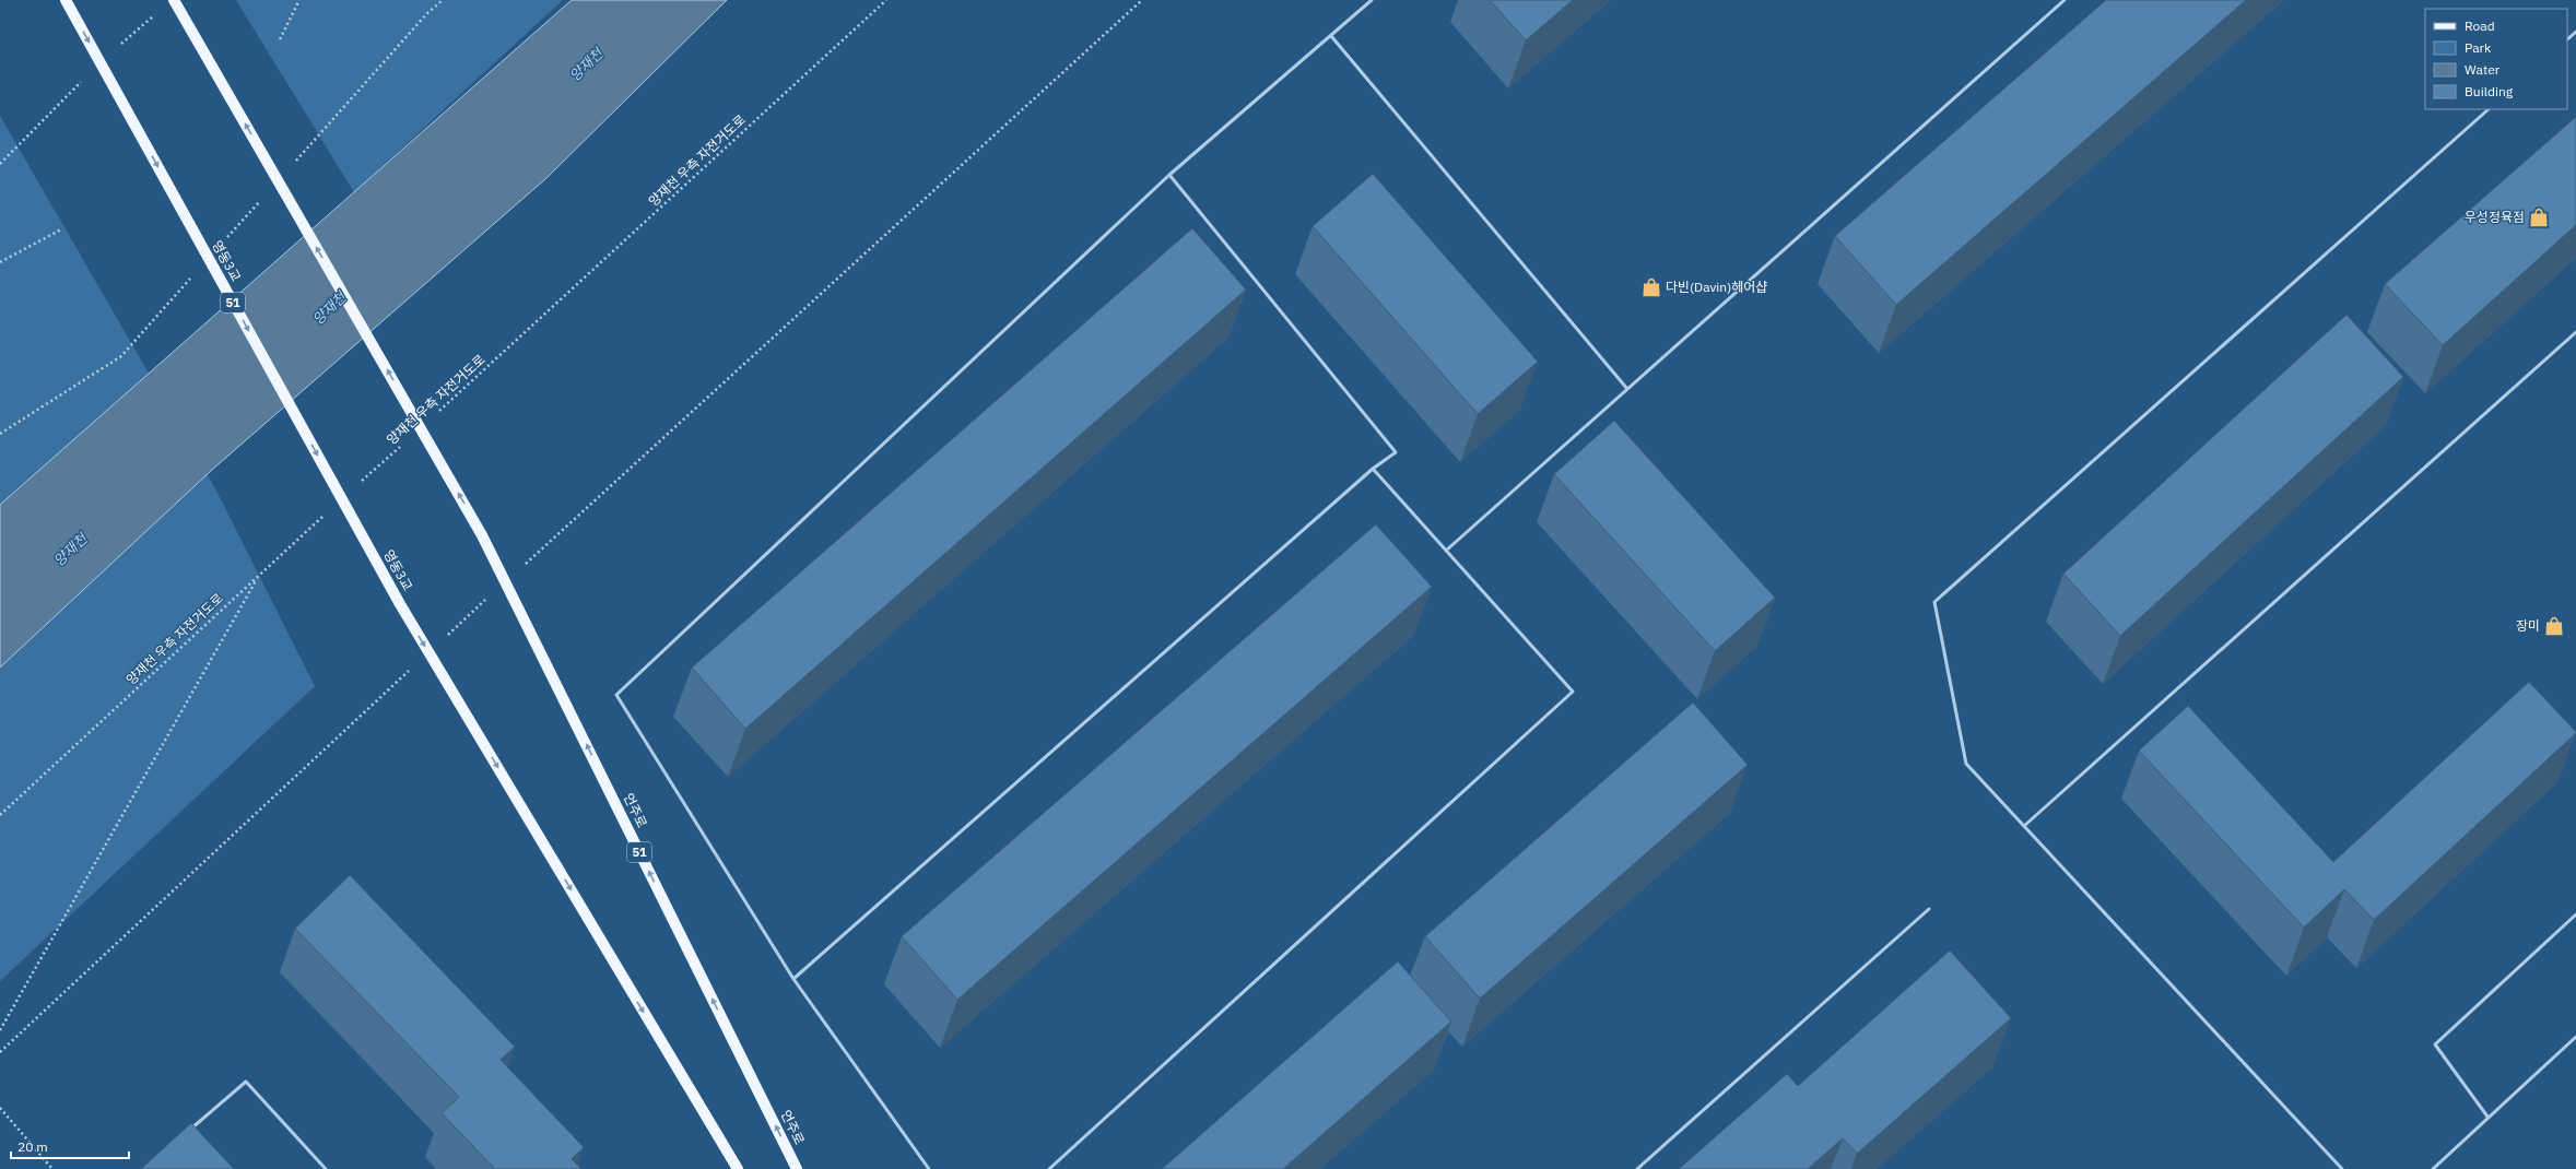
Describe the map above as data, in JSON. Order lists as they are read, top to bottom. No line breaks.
{"streets":{"main road":["영동3교","51","언주로"],"path":["양재천 우측 자전거도로"]},"crossings":[["영동3교","51"]],"one_way":["영동3교"],"water":["양재천"],"places":{"shop":["우성정육점","다빈(Davin)헤어샵","장미"]},"legend":["Road","Park","Water","Building"],"scale_bar":"20 m"}
